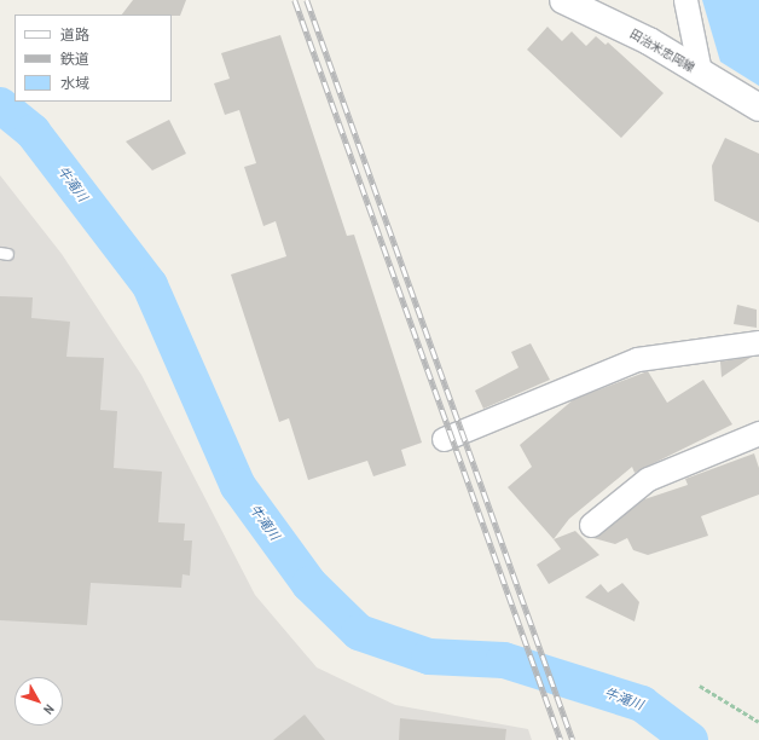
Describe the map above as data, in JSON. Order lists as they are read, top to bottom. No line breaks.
{"streets":{"main road":["田治米忠岡線"]},"water":["牛滝川"],"legend":["道路","鉄道","水域"],"north":"bottom right"}
